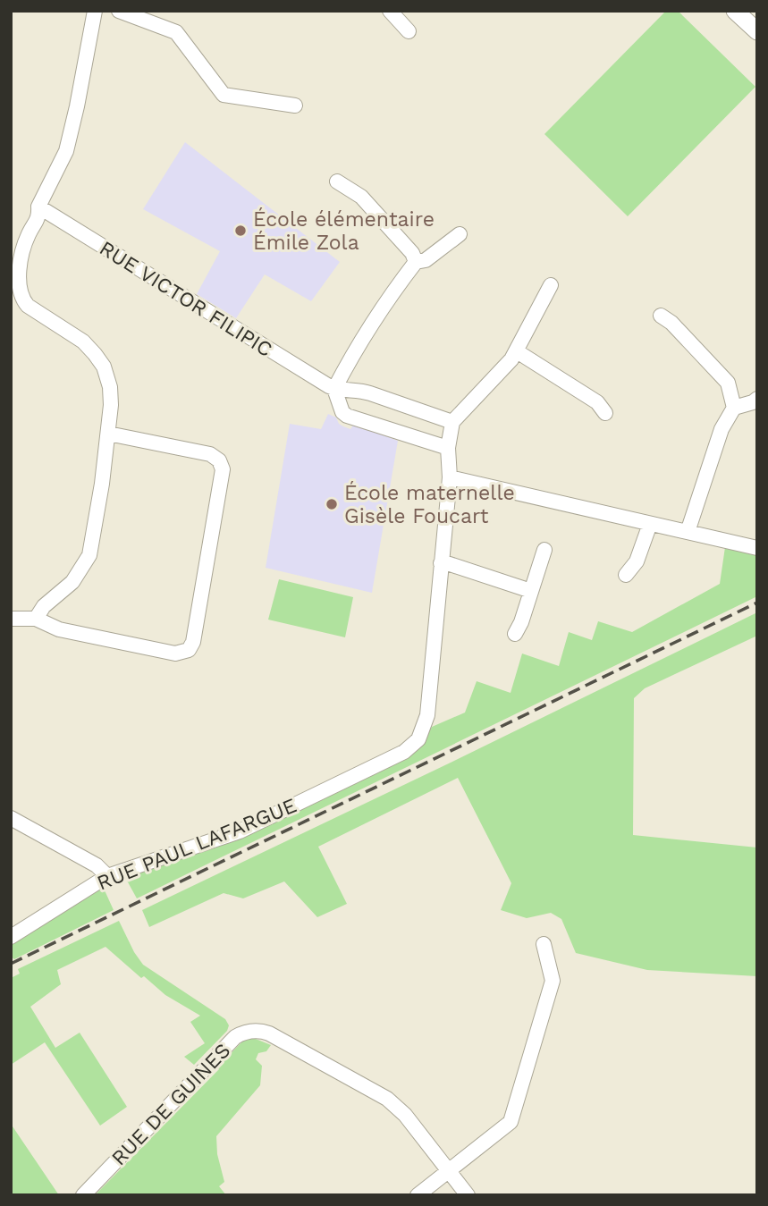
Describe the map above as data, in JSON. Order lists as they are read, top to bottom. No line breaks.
{"streets":{"street":["RUE VICTOR FILIPIC","RUE PAUL LAFARGUE","RUE DE GUINES"]},"places":["École élémentaire Émile Zola","École maternelle Gisèle Foucart"]}
